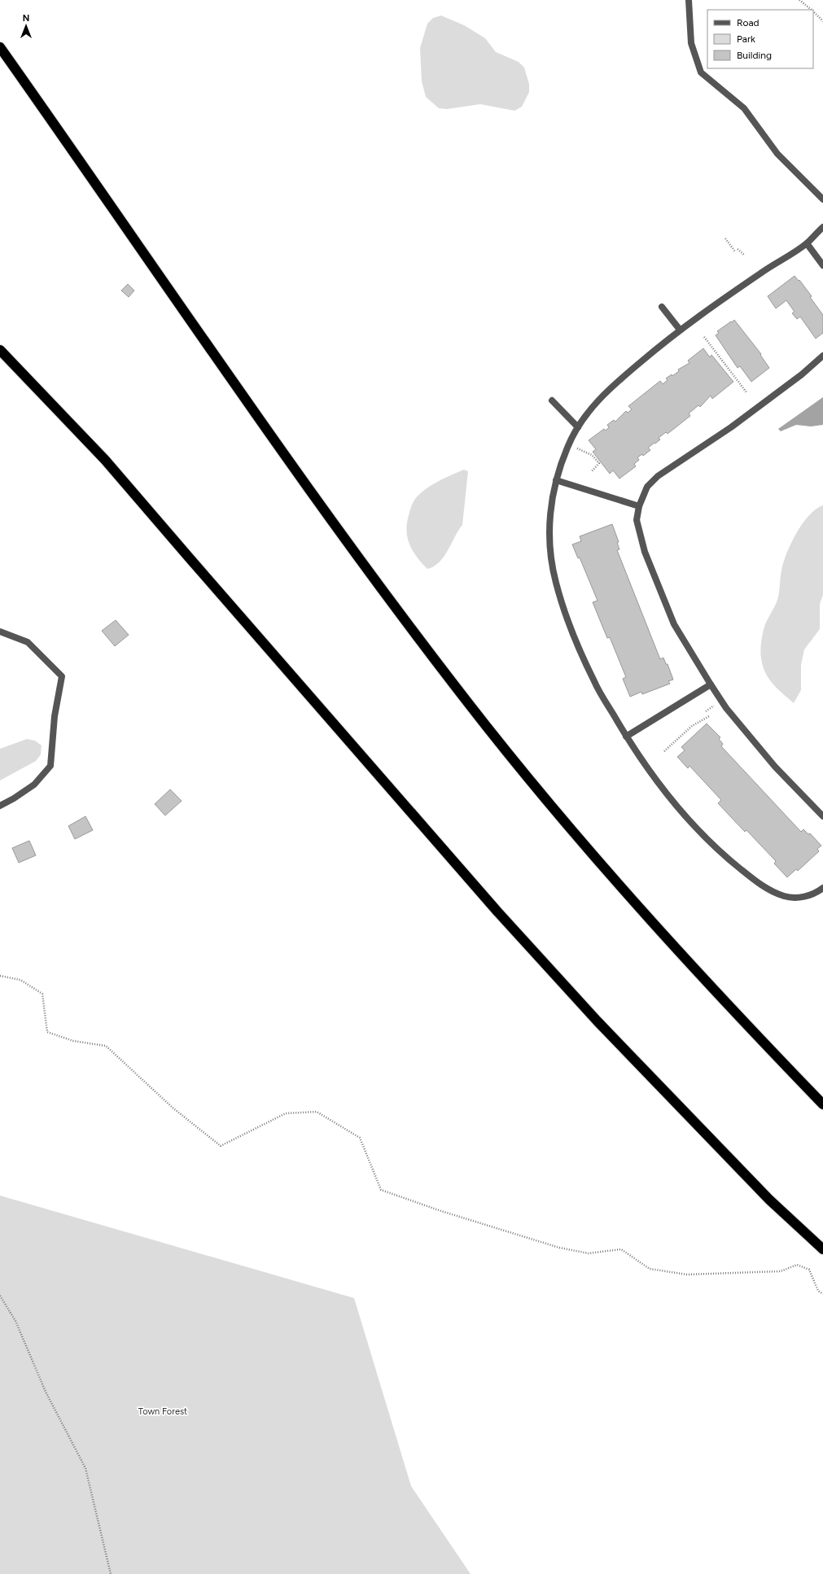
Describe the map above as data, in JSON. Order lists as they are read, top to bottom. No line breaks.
{"parks":["Town Forest"],"legend":["Road","Park","Building"],"north":"top"}
